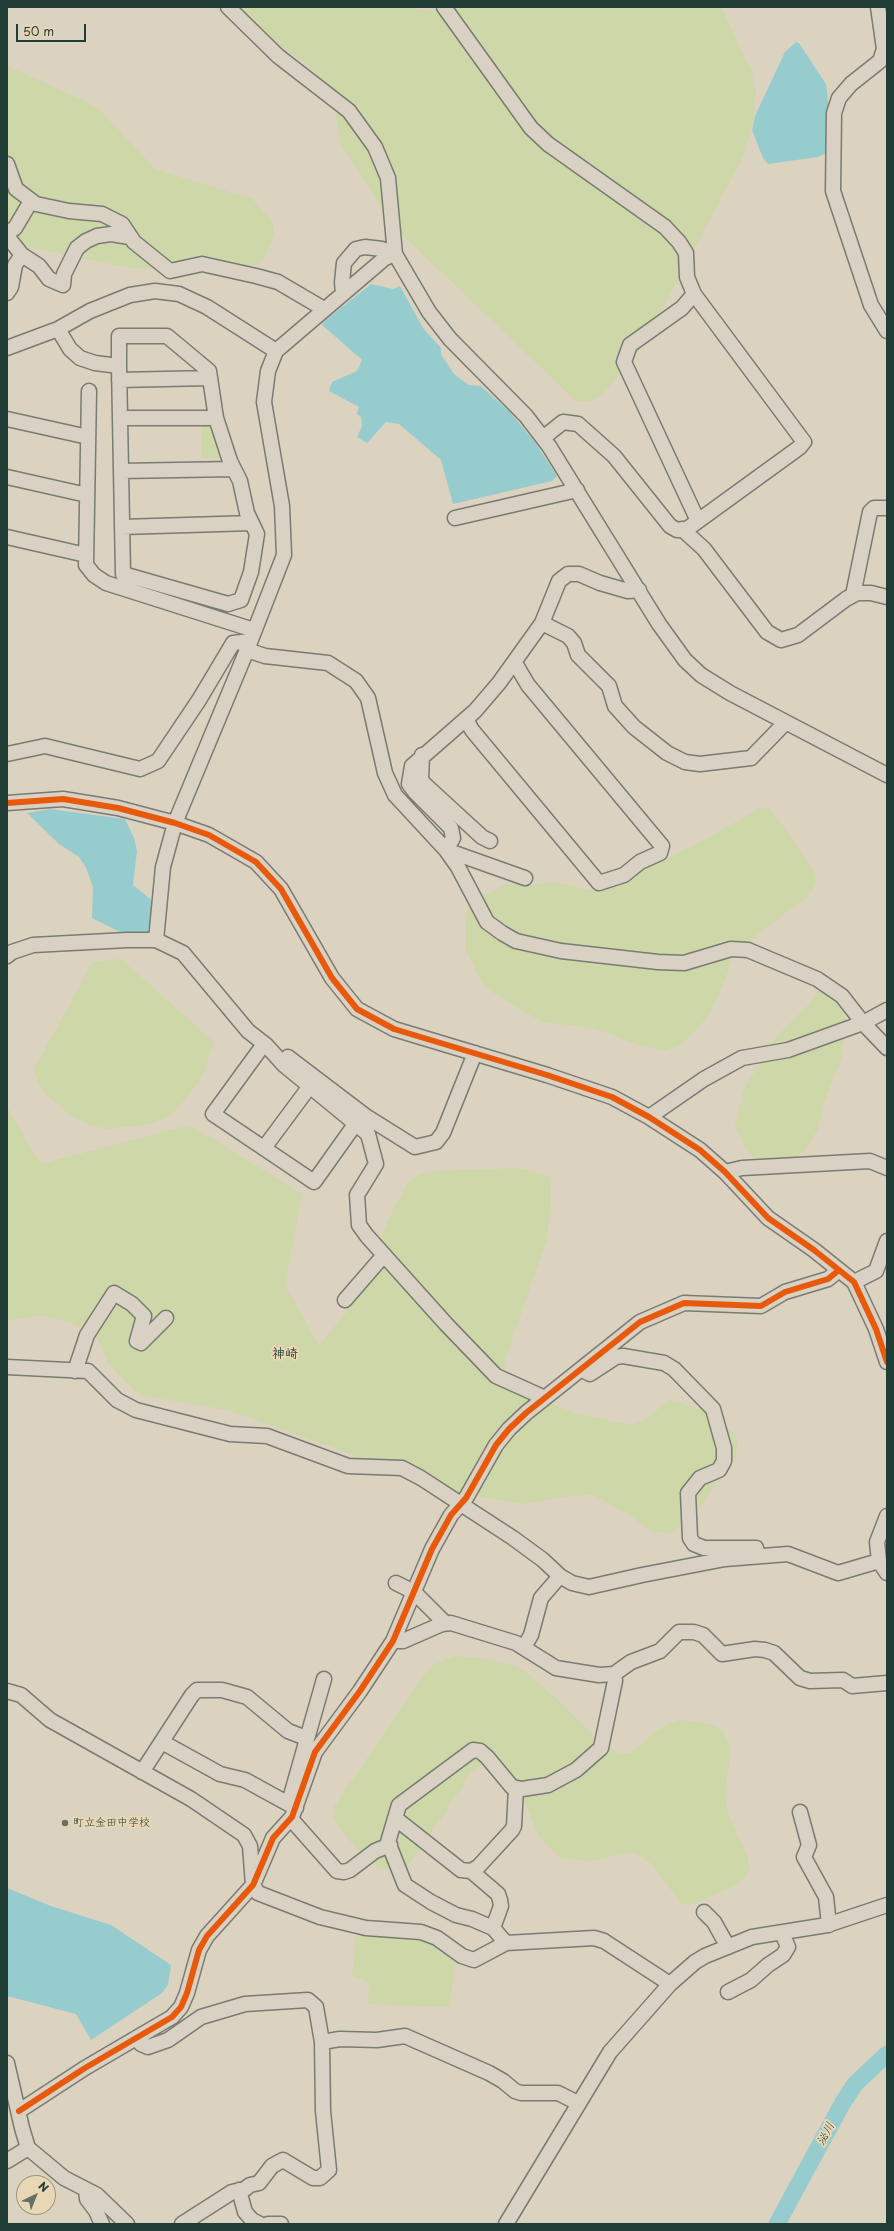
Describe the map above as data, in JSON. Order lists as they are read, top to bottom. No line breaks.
{"districts":["神崎"],"water":["泌川"],"places":["町立金田中学校"],"scale_bar":"50 m","north":"top right"}
